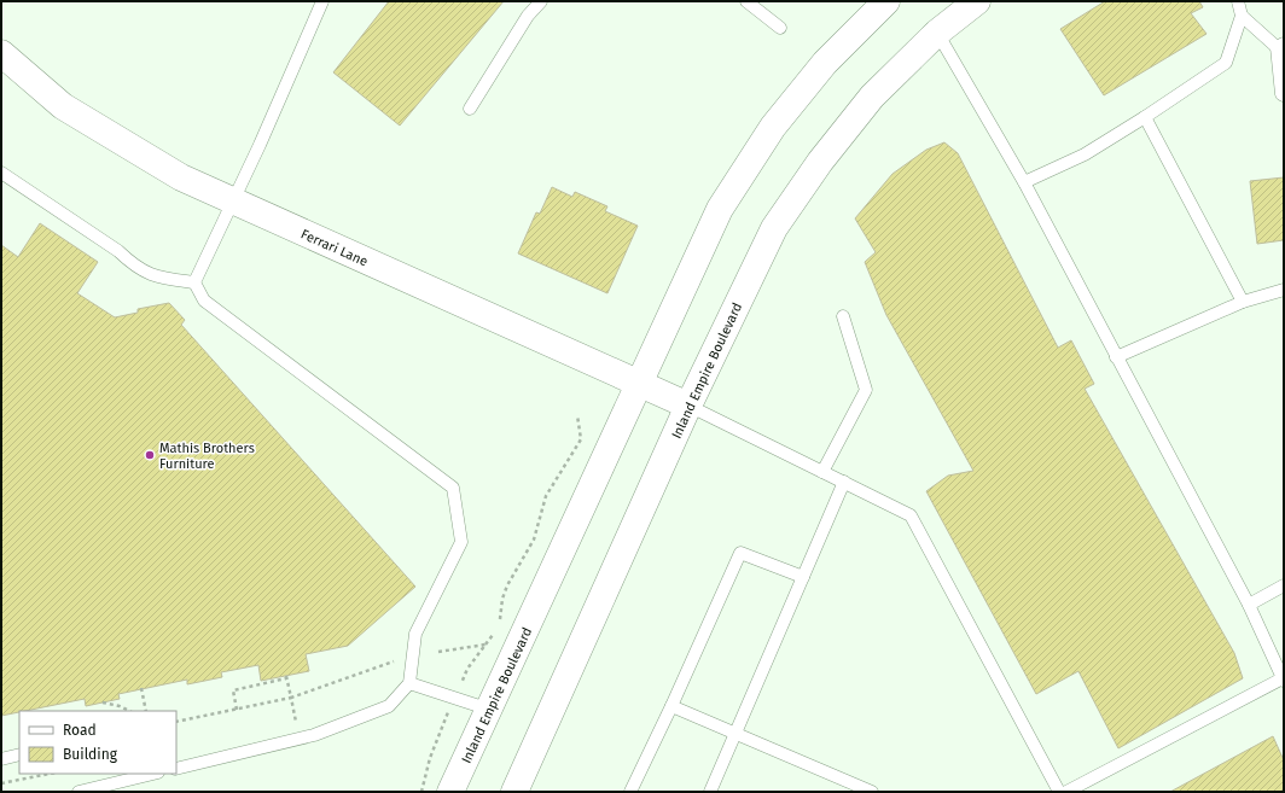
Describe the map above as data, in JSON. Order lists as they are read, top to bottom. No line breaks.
{"streets":{"main road":["Ferrari Lane","Inland Empire Boulevard"]},"crossings":[["Ferrari Lane","Inland Empire Boulevard"]],"places":["Mathis Brothers Furniture"],"legend":["Road","Building"]}
